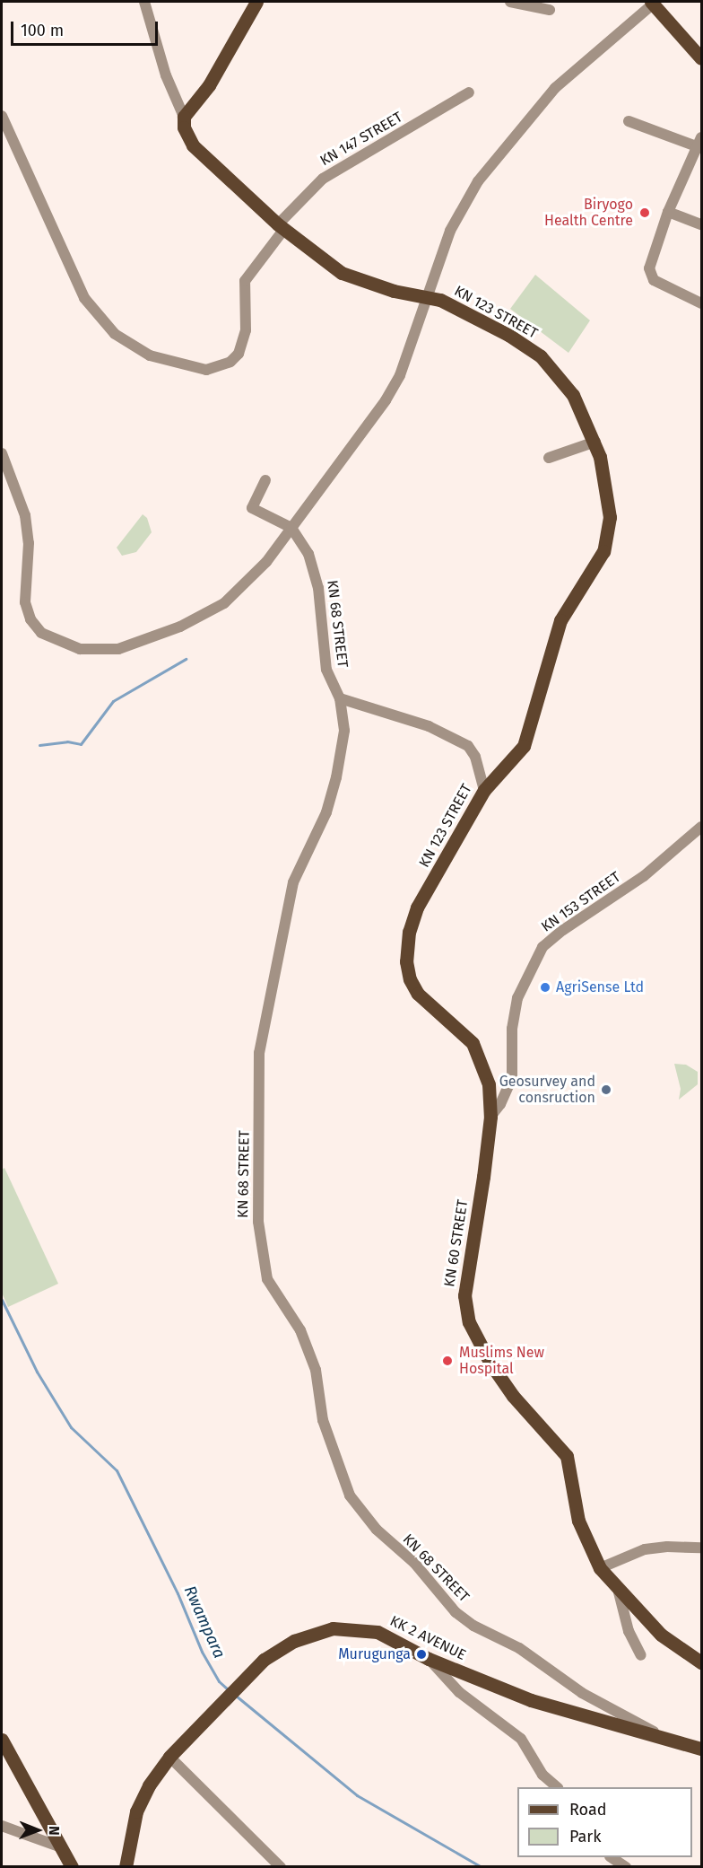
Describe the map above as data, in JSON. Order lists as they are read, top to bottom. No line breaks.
{"streets":{"main road":["KN 123 STREET","KN 60 STREET","KK 2 AVENUE"],"street":["KN 147 STREET","KN 68 STREET","KN 153 STREET"]},"crossings":[["KN 147 STREET","KN 123 STREET"],["KN 123 STREET","KN 60 STREET"],["KN 68 STREET","KK 2 AVENUE"],["KN 153 STREET","KN 60 STREET"]],"water":["Rwampara"],"places":["Biryogo Health Centre","AgriSense Ltd","Geosurvey and consruction","Muslims New Hospital","Murugunga"],"legend":["Road","Park"],"scale_bar":"100 m","north":"right"}
